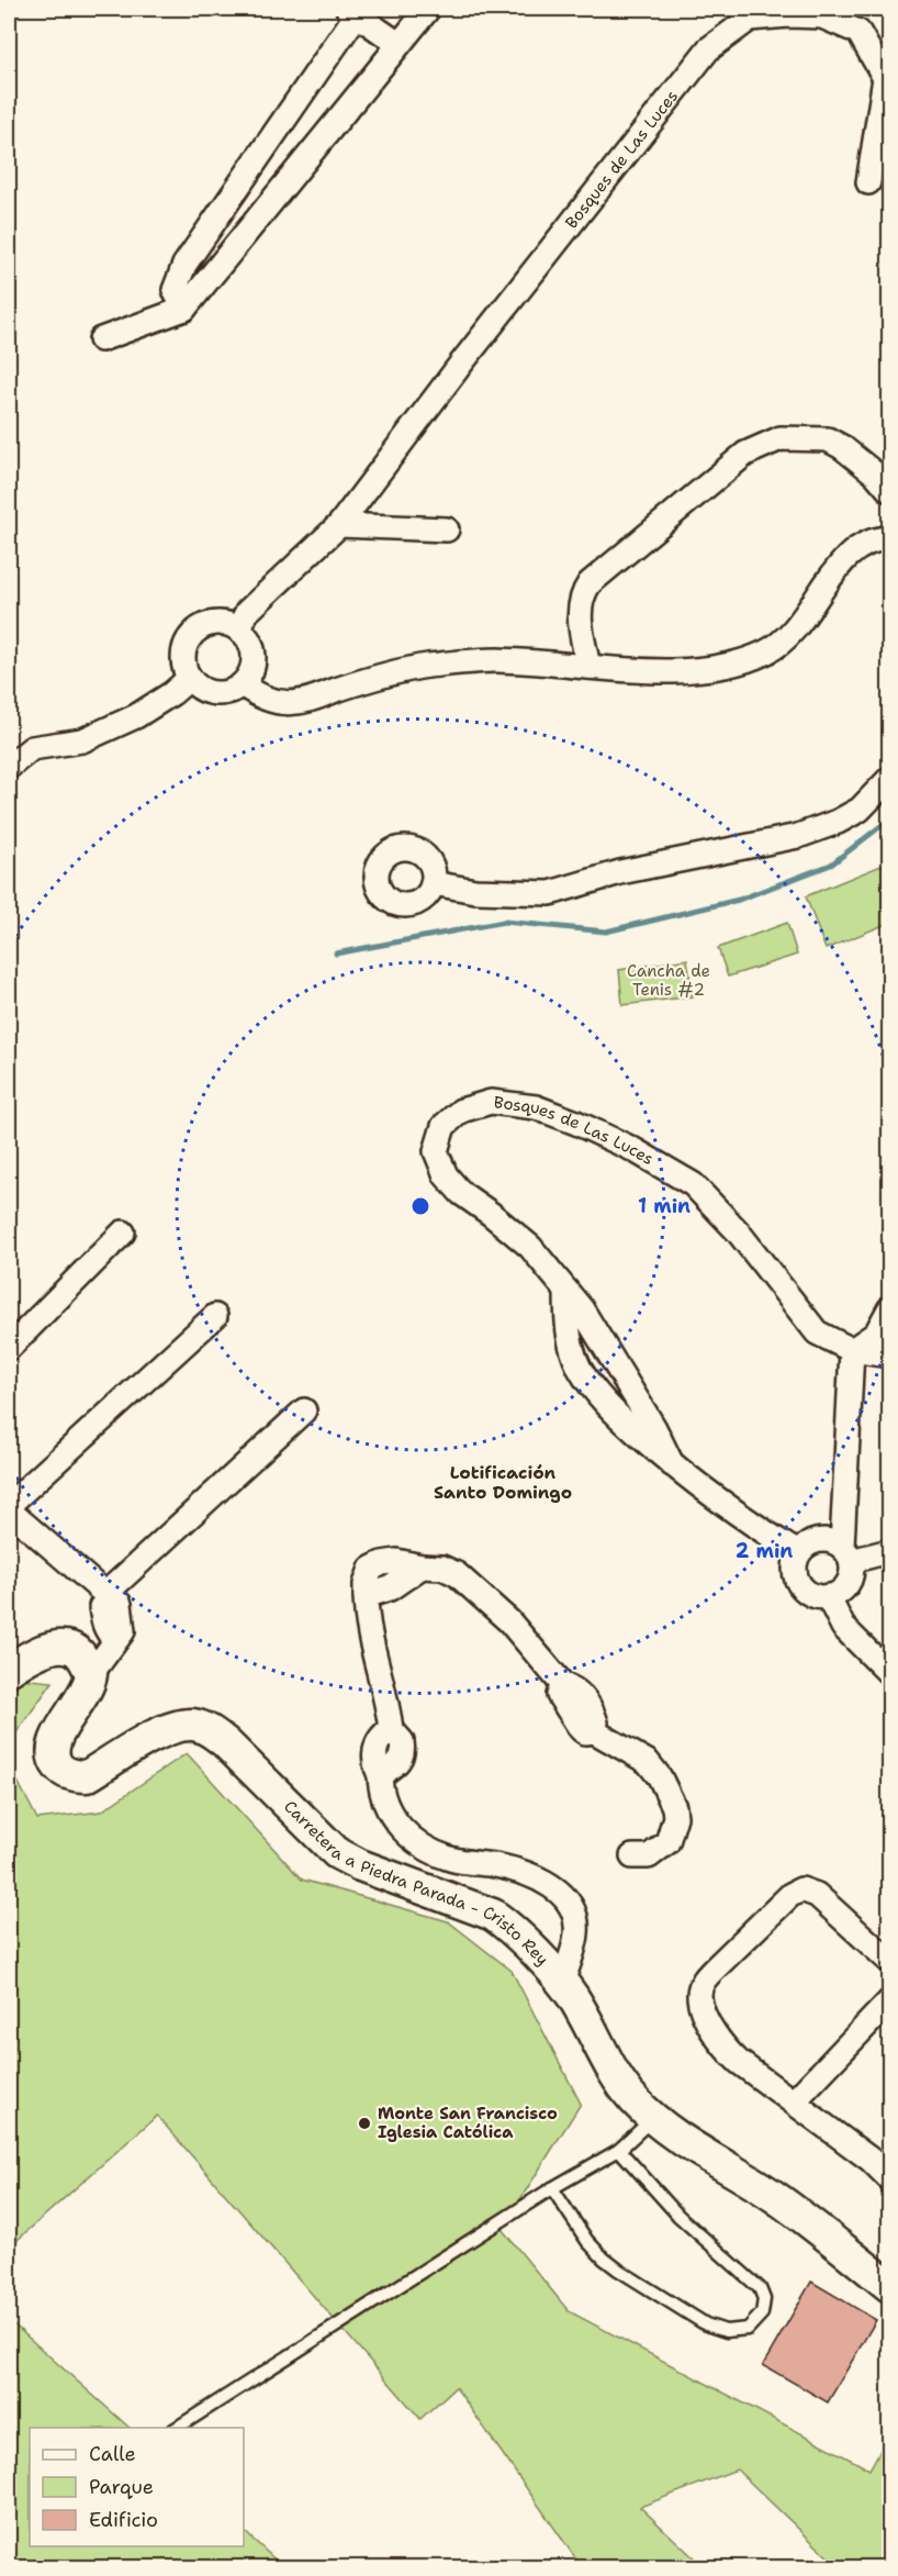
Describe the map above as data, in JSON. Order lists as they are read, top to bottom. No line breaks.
{"streets":{"main road":["Carretera a Piedra Parada - Cristo Rey"],"street":["Bosques de Las Luces"]},"districts":["Lotificación Santo Domingo"],"parks":["Cancha de Tenis #2"],"places":["Monte San Francisco Iglesia Católica"],"legend":["Calle","Parque","Edificio"],"rings":["1 min","2 min"]}
